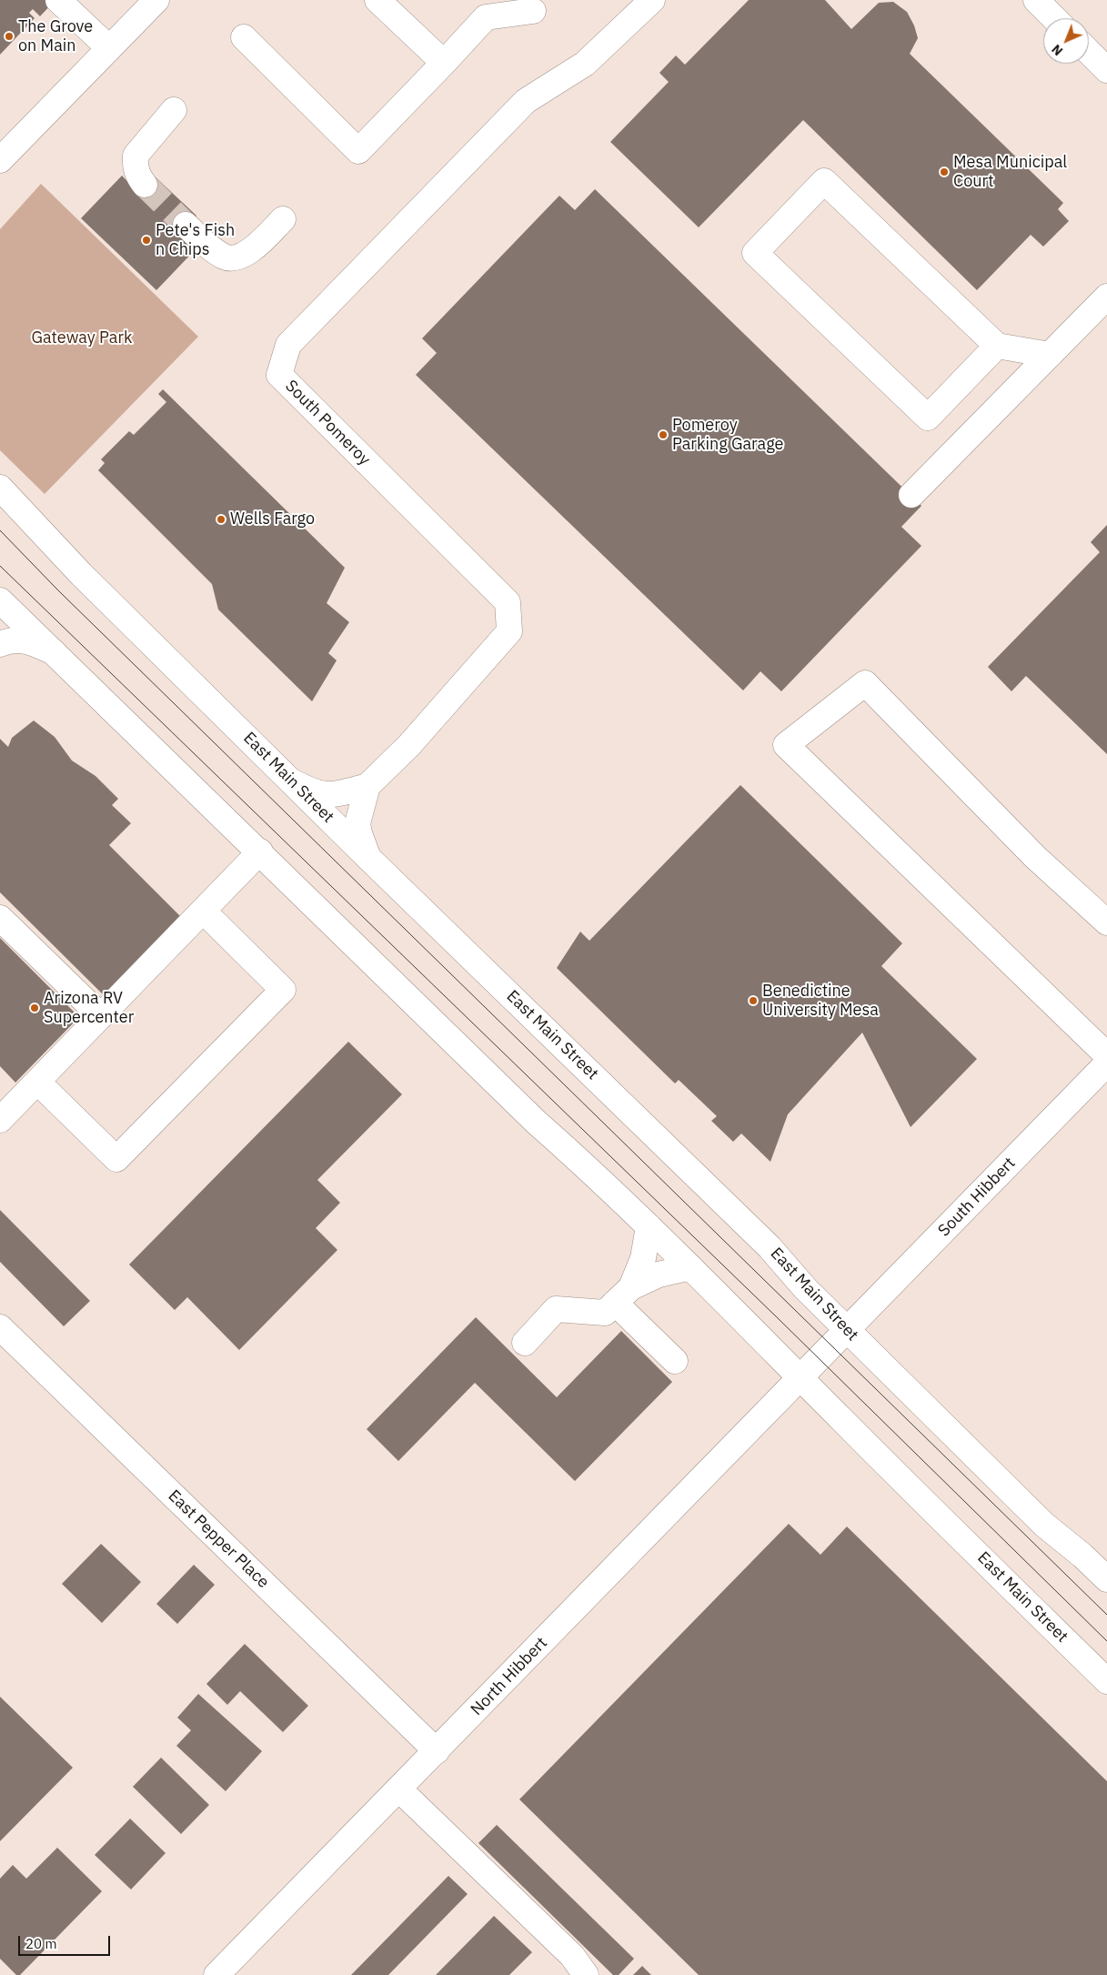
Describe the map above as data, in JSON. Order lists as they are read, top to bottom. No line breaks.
{"streets":{"main road":["South Pomeroy","East Main Street","South Hibbert","East Pepper Place","North Hibbert"]},"crossings":[["South Pomeroy","East Main Street"],["East Main Street","South Hibbert"],["East Main Street","North Hibbert"],["South Hibbert","North Hibbert"],["East Pepper Place","North Hibbert"]],"parks":["Gateway Park"],"places":["The Grove on Main","Mesa Municipal Court","Pete's Fish n Chips","Pomeroy Parking Garage","Wells Fargo","Benedictine University Mesa","Arizona RV Supercenter"],"scale_bar":"20 m","north":"bottom left"}
